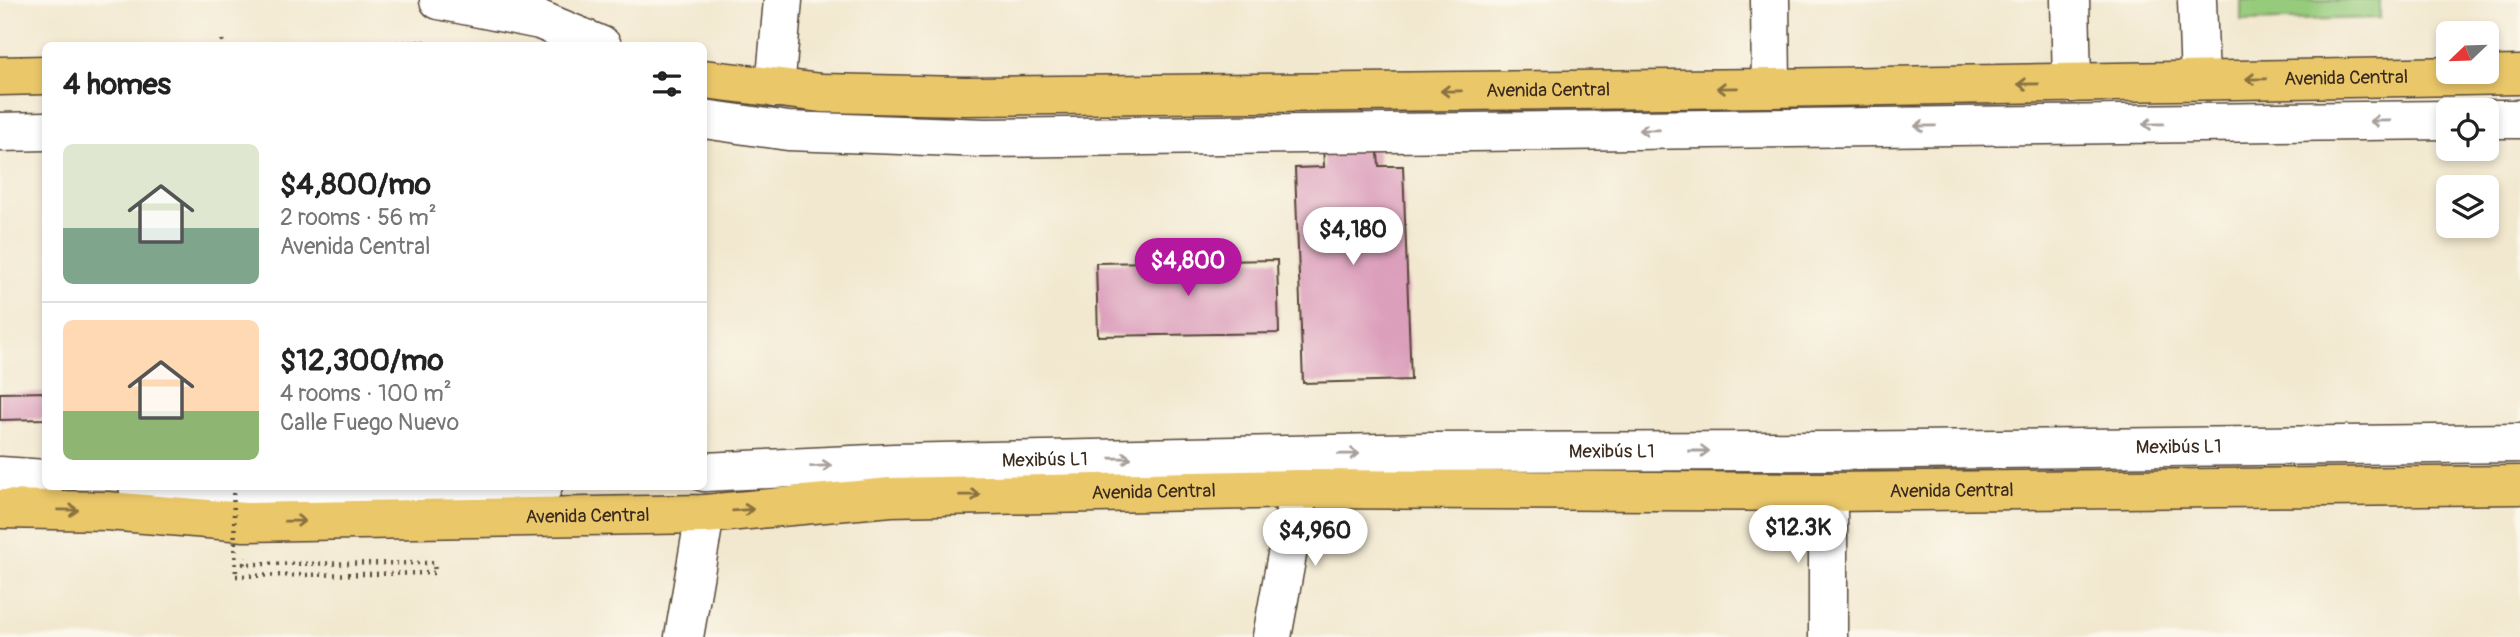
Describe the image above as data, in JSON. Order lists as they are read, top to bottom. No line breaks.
{"streets":{"highway":["Avenida Central"],"street":["Mexibús L1"]},"north":"bottom left","page":{"heading":"4 homes","list":[{"name":"$4,800/mo","note":"2 rooms · 56 m² · Avenida Central"},{"name":"$12,300/mo","note":"4 rooms · 100 m² · Calle Fuego Nuevo"}],"price":["$4,180","$4,800","$12.3K","$4,960"]}}
